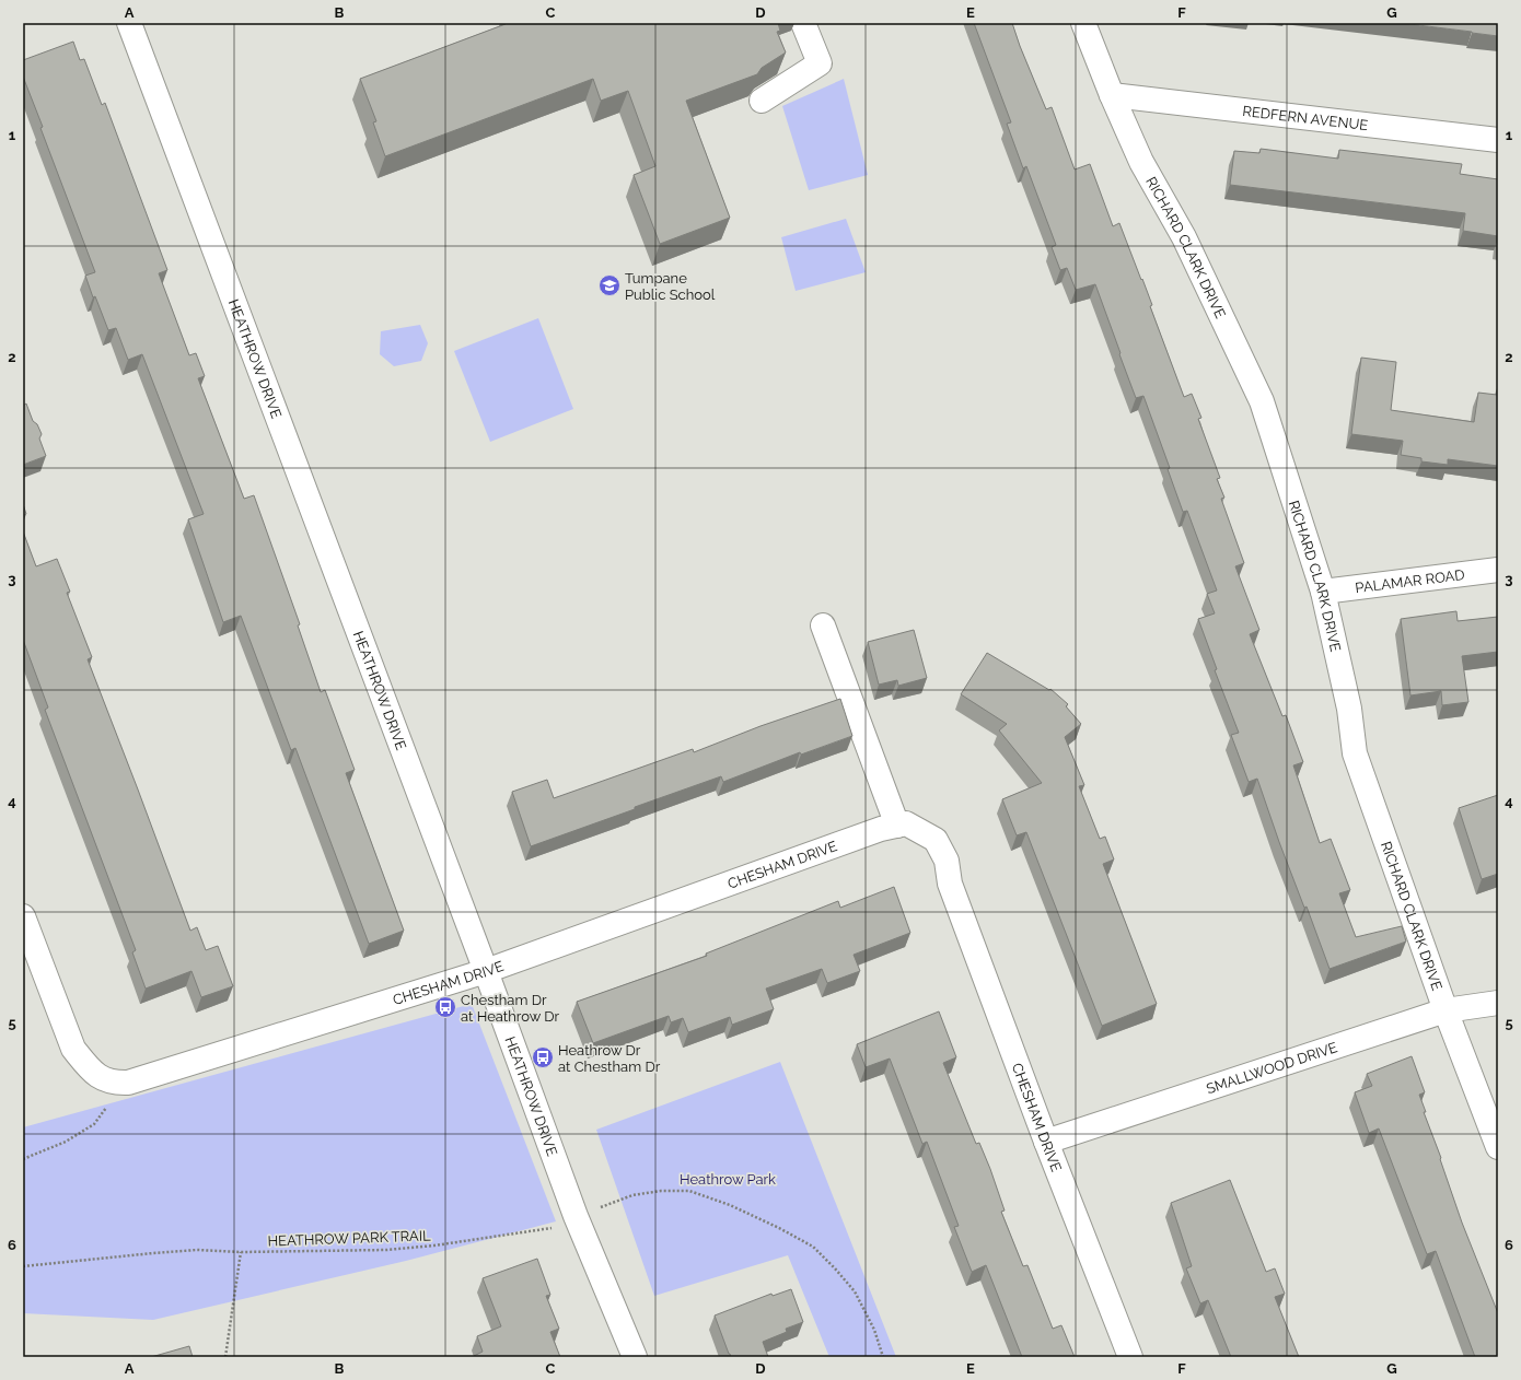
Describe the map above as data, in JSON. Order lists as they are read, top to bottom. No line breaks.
{"streets":{"street":["REDFERN AVENUE","RICHARD CLARK DRIVE","HEATHROW DRIVE","PALAMAR ROAD","CHESHAM DRIVE","SMALLWOOD DRIVE"],"path":["HEATHROW PARK TRAIL"]},"crossings":[["REDFERN AVENUE","RICHARD CLARK DRIVE"],["RICHARD CLARK DRIVE","PALAMAR ROAD"],["RICHARD CLARK DRIVE","SMALLWOOD DRIVE"],["HEATHROW DRIVE","CHESHAM DRIVE"],["HEATHROW DRIVE","HEATHROW PARK TRAIL"],["CHESHAM DRIVE","SMALLWOOD DRIVE"]],"parks":["Heathrow Park"],"places":{"school or university":["Tumpane Public School"],"bus stop":["Chestham Dr at Heathrow Dr","Heathrow Dr at Chestham Dr"]},"grid":{"columns":["A","B","C","D","E","F","G"],"rows":["1","2","3","4","5","6"]}}
